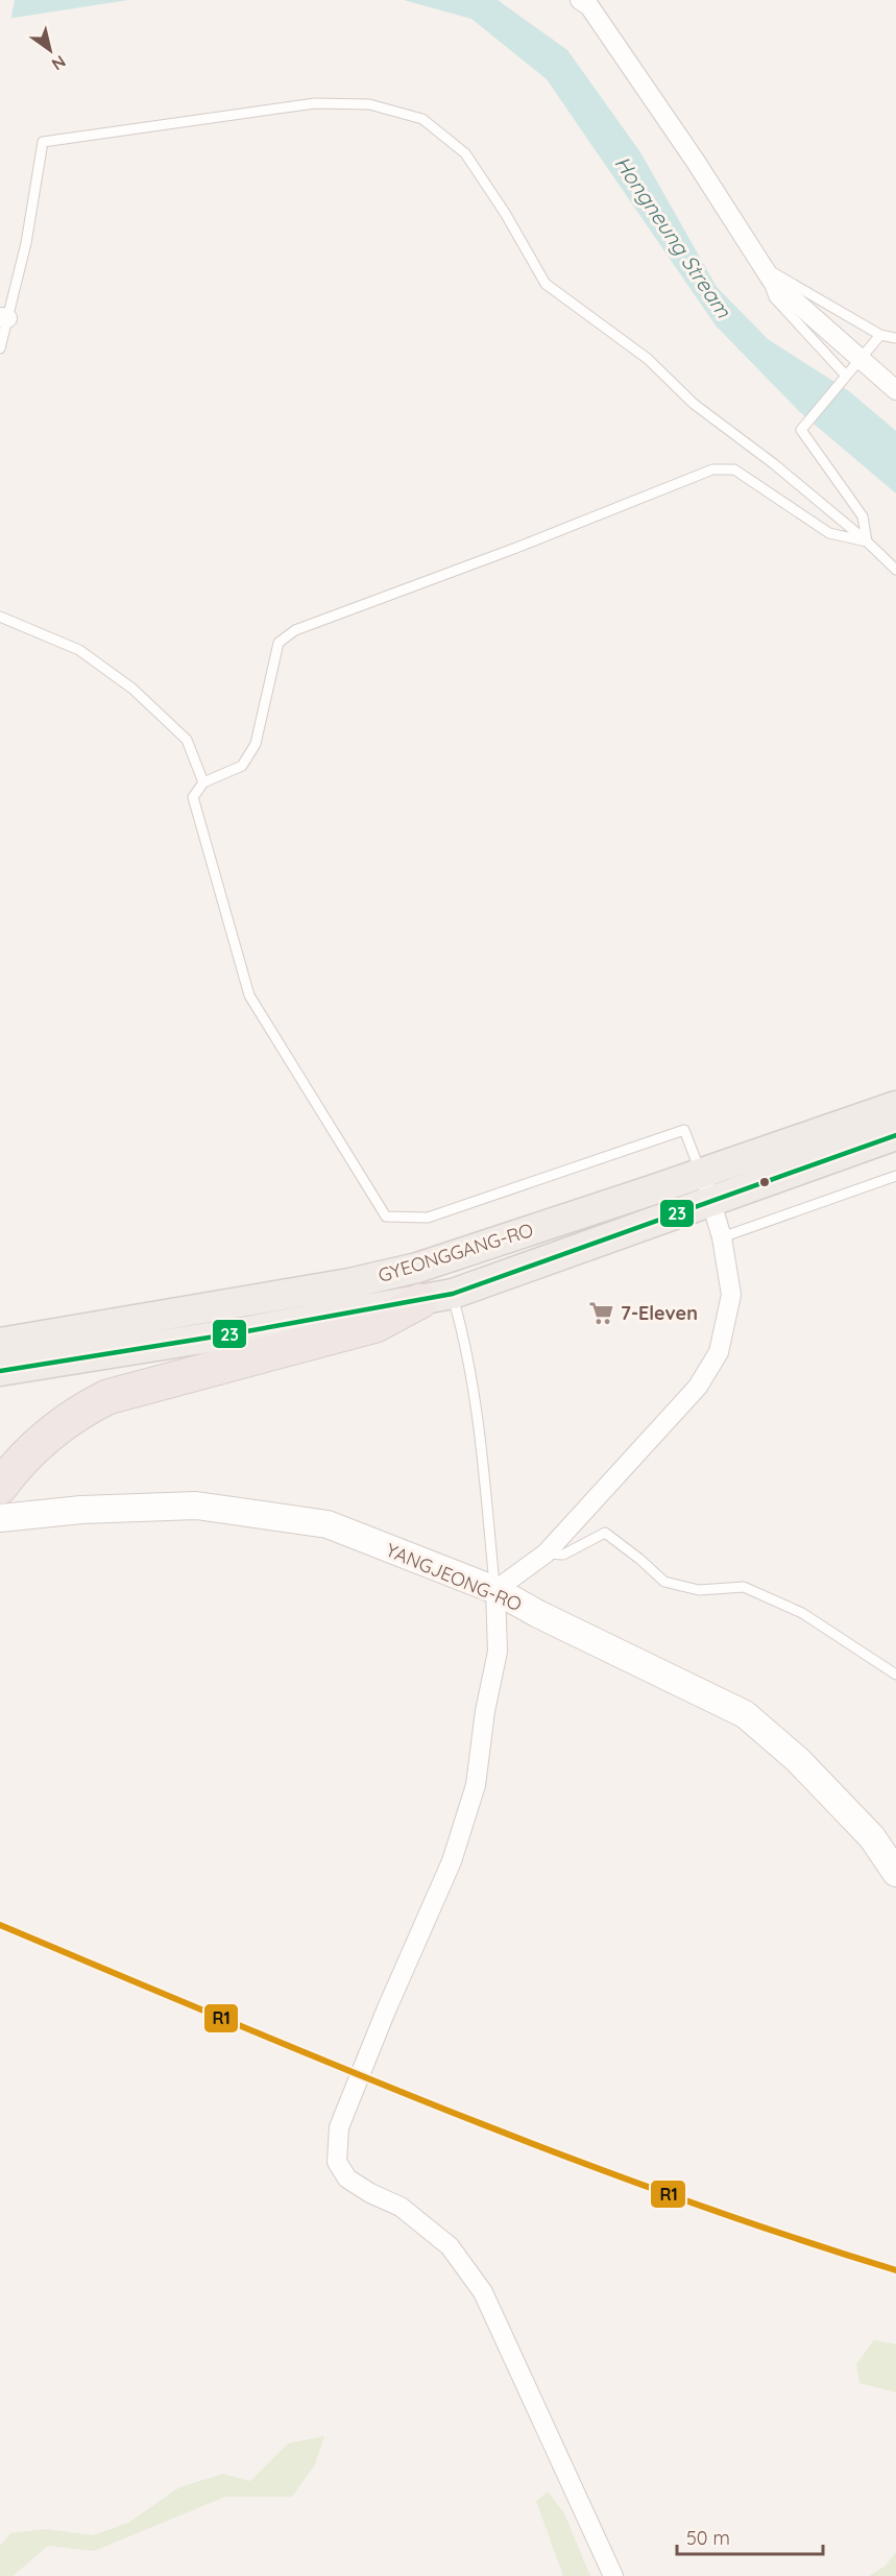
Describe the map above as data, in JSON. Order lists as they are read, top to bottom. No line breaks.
{"streets":{"main road":["GYEONGGANG-RO","YANGJEONG-RO"]},"water":["Hongneung Stream"],"places":{"supermarket":["7-Eleven"]},"lines":["transit line 23","transit line R1"],"scale_bar":"50 m","north":"bottom right"}
